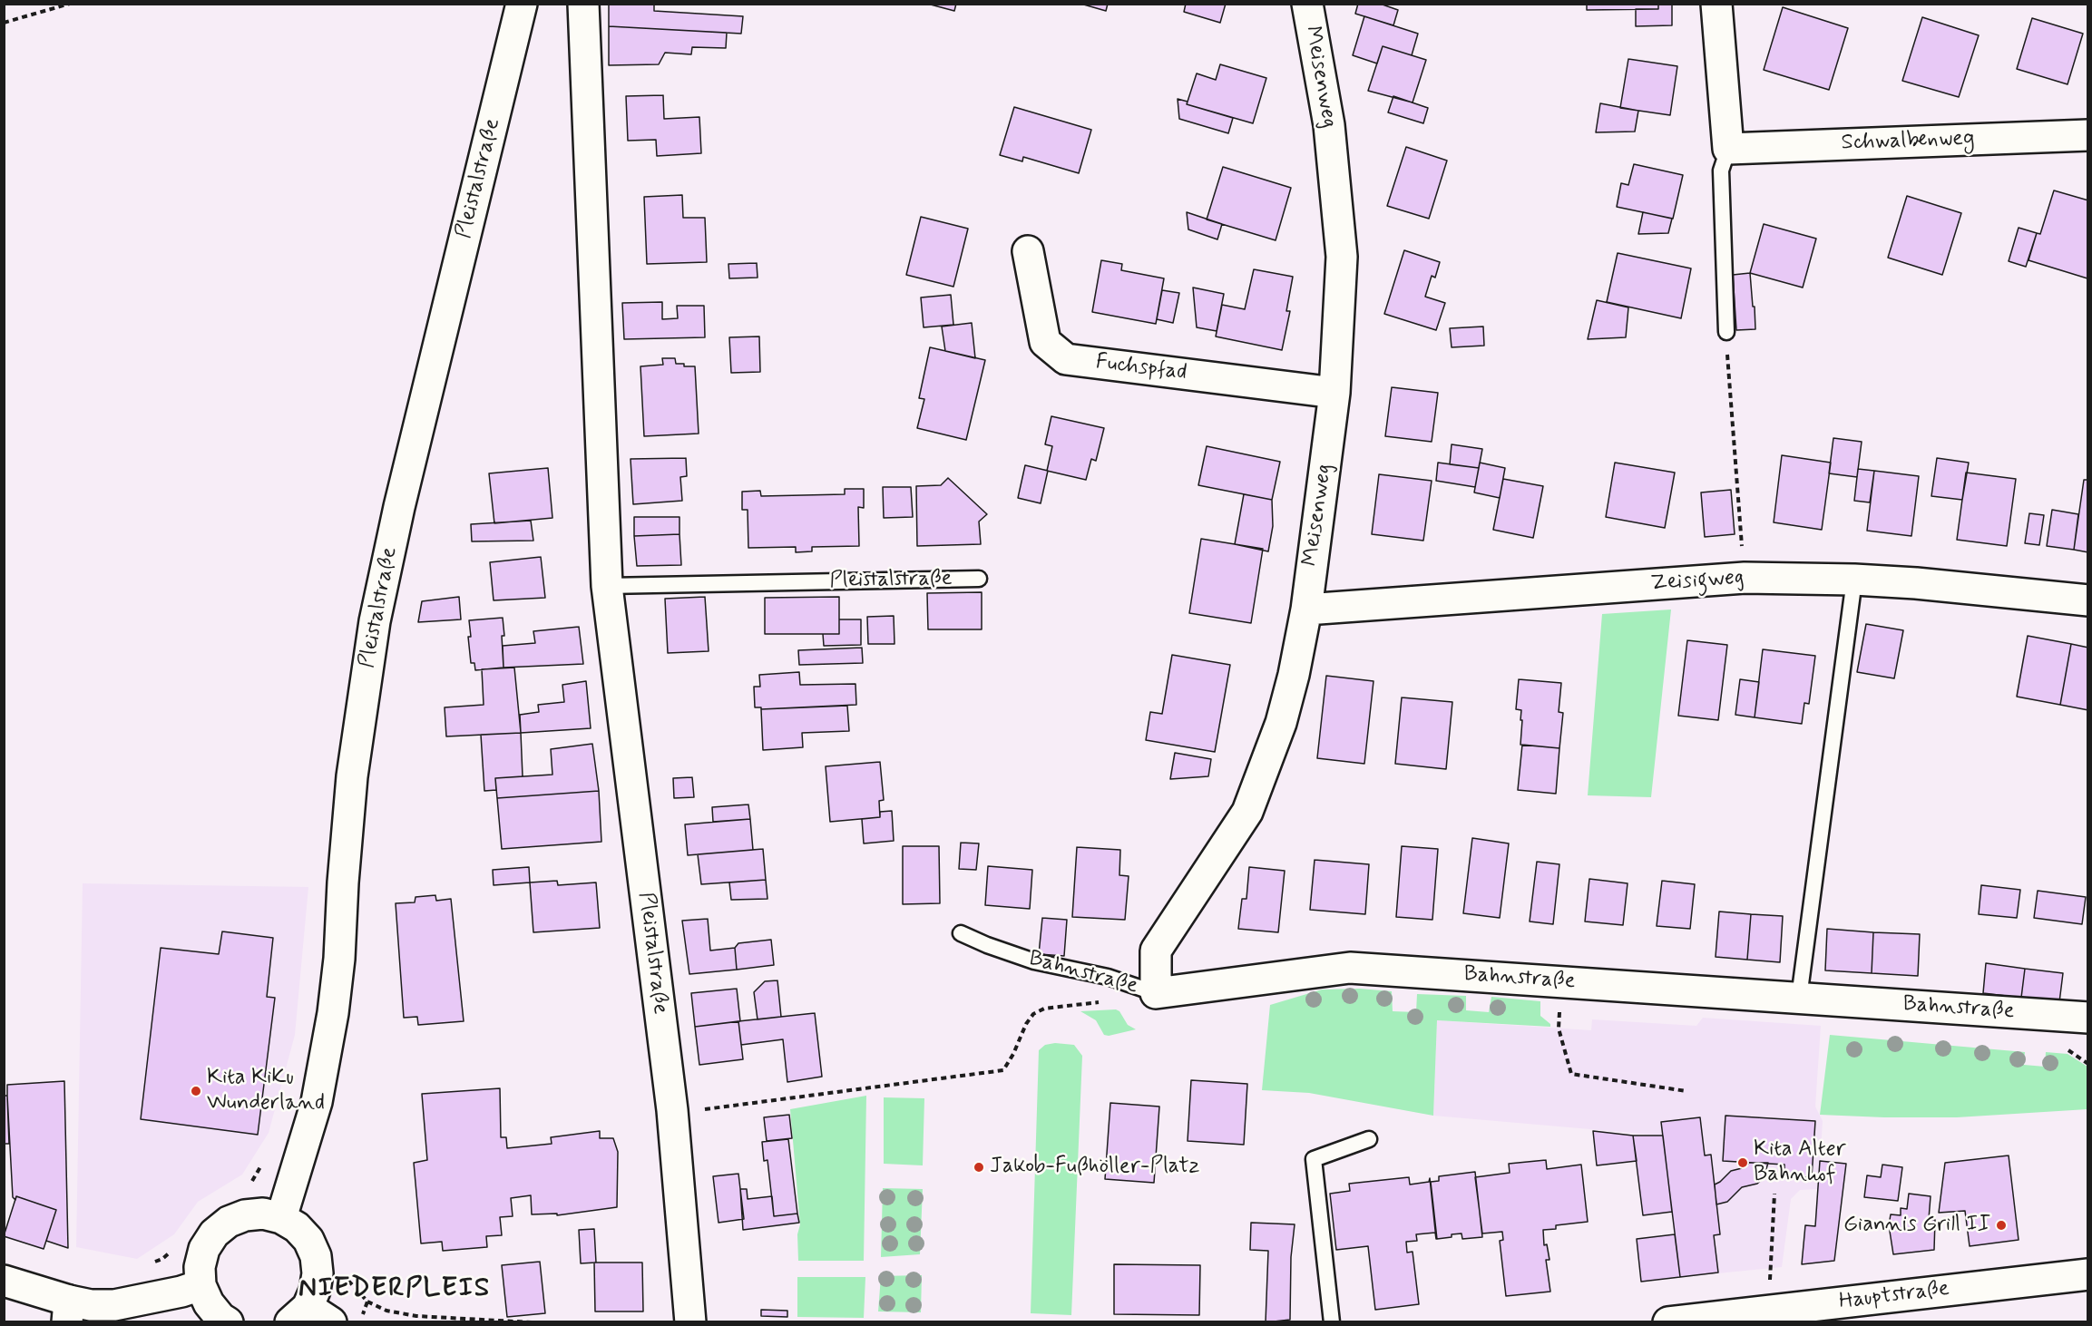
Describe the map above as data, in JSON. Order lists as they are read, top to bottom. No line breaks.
{"streets":{"street":["Meisenweg","Schwalbenweg","Pleistalstraße","Fuchspfad","Zeisigweg","Bahnstraße","Hauptstraße"]},"crossings":[["Meisenweg","Fuchspfad"],["Meisenweg","Zeisigweg"],["Meisenweg","Bahnstraße"]],"districts":["NIEDERPLEIS"],"places":["Kita KiKu Wunderland","Kita Alter Bahnhof","Jakob-Fußhöller-Platz","Giannis Grill II"]}
